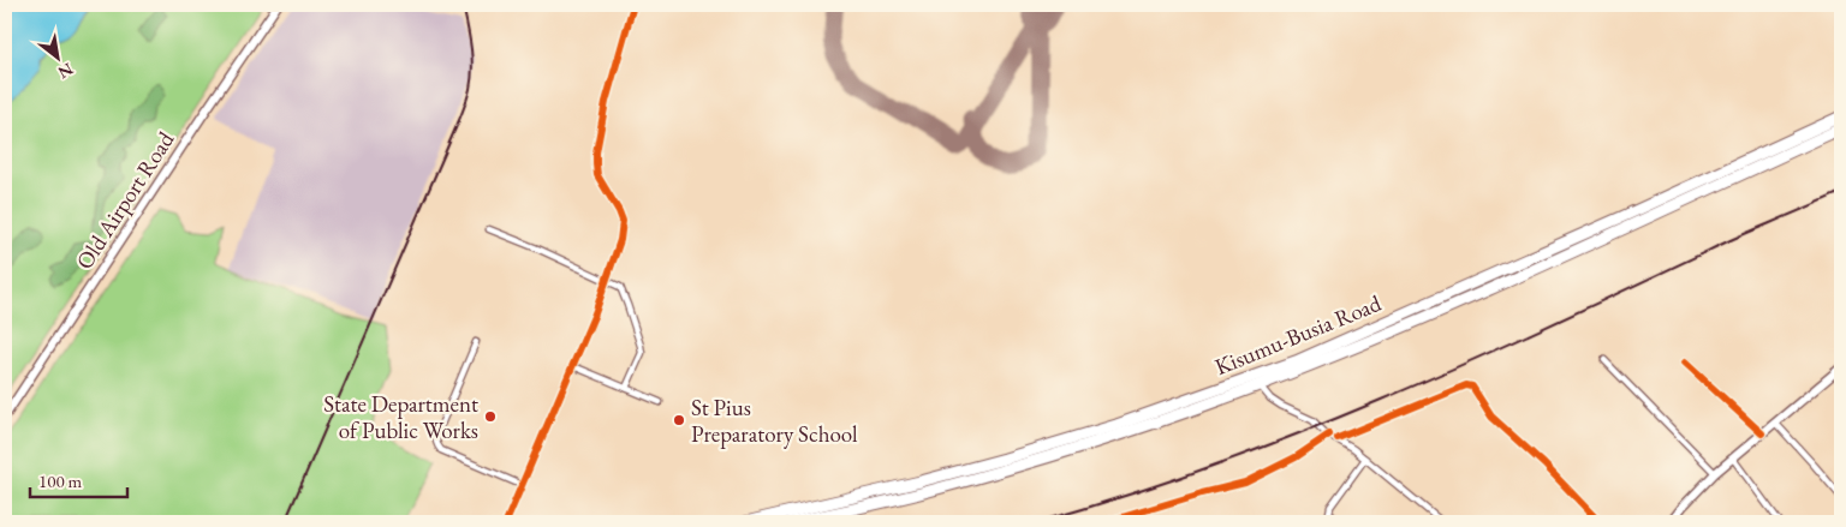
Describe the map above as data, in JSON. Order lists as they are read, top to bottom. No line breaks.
{"streets":{"highway":["Kisumu-Busia Road"],"main road":["Old Airport Road"]},"places":["State Department of Public Works","St Pius Preparatory School"],"scale_bar":"100 m","north":"bottom right"}
